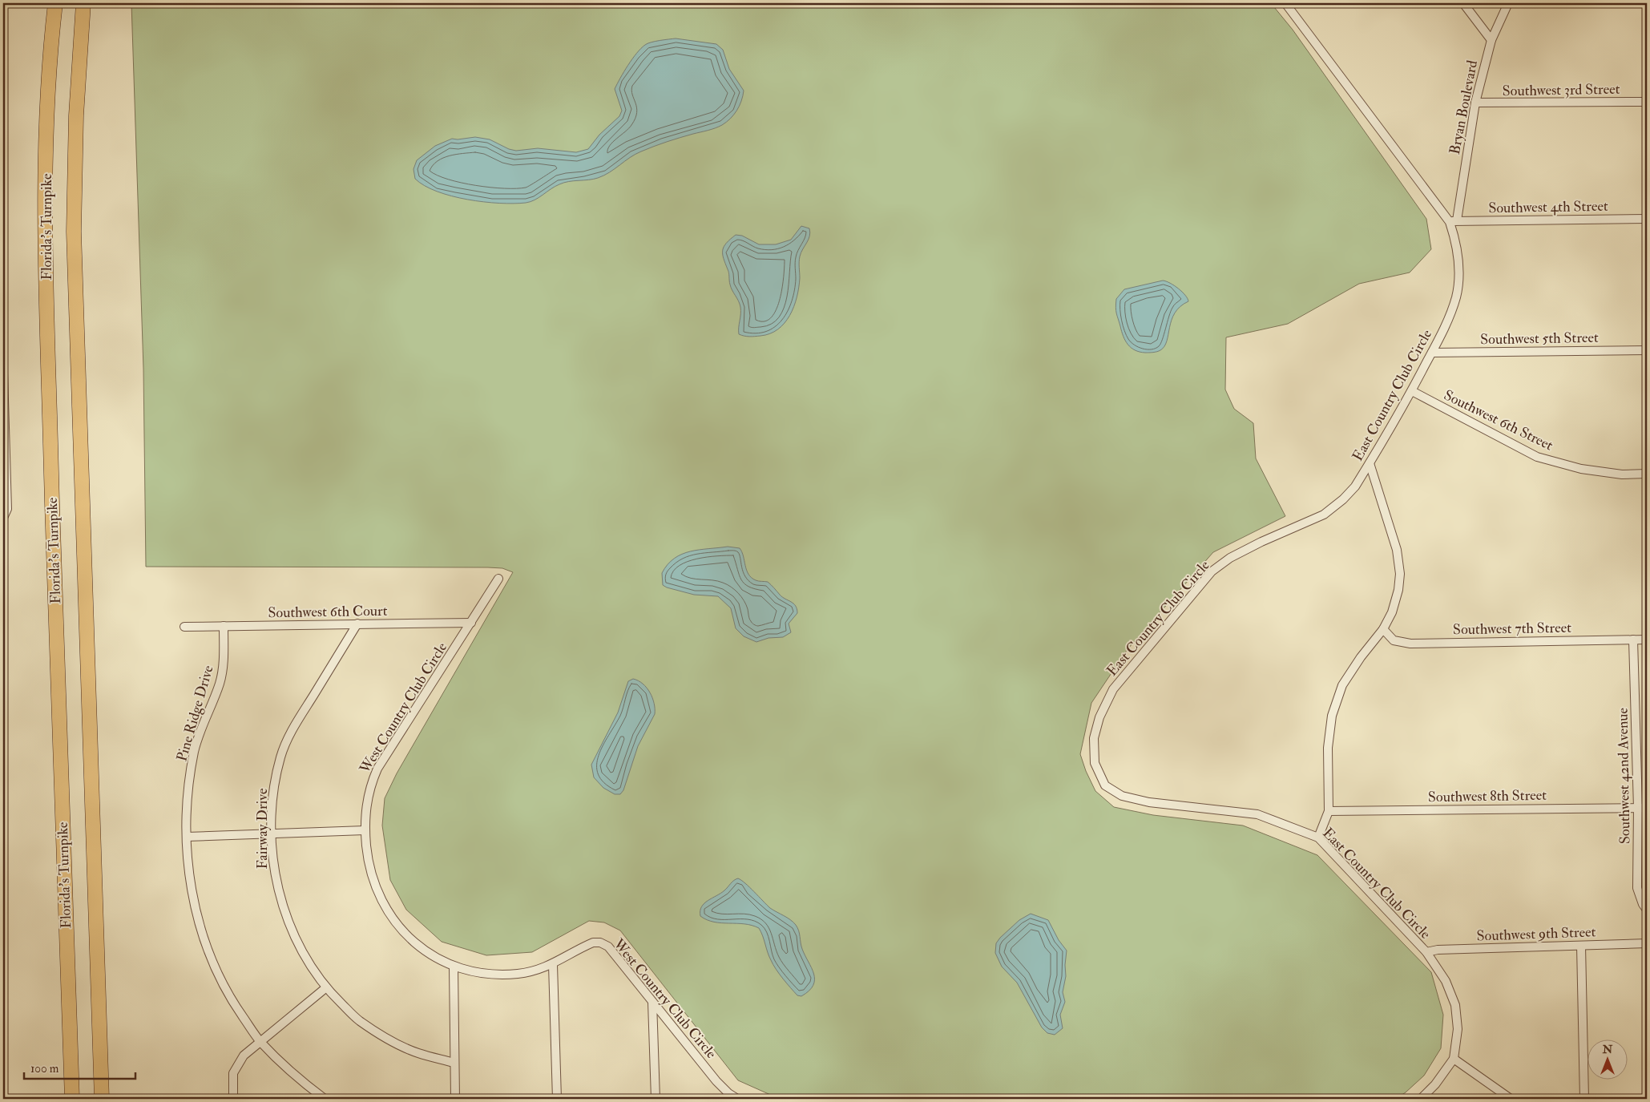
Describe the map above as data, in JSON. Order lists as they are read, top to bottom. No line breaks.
{"streets":{"highway":["Florida's Turnpike"],"street":["Southwest 3rd Street","Bryan Boulevard","Southwest 4th Street","Southwest 5th Street","East Country Club Circle","Southwest 6th Street","Southwest 6th Court","Southwest 7th Street","West Country Club Circle","Pine Ridge Drive","Southwest 42nd Avenue","Southwest 8th Street","Fairway Drive","Southwest 9th Street"]},"crossings":[["Southwest 3rd Street","Bryan Boulevard"],["Bryan Boulevard","Southwest 4th Street"],["Bryan Boulevard","East Country Club Circle"],["Southwest 4th Street","East Country Club Circle"],["Southwest 5th Street","East Country Club Circle"],["East Country Club Circle","Southwest 6th Street"],["East Country Club Circle","Southwest 9th Street"],["Southwest 6th Court","West Country Club Circle"],["Southwest 6th Court","Pine Ridge Drive"],["Southwest 6th Court","Fairway Drive"],["Southwest 7th Street","Southwest 42nd Avenue"],["Southwest 42nd Avenue","Southwest 8th Street"]],"scale_bar":"100 m","north":"top"}
